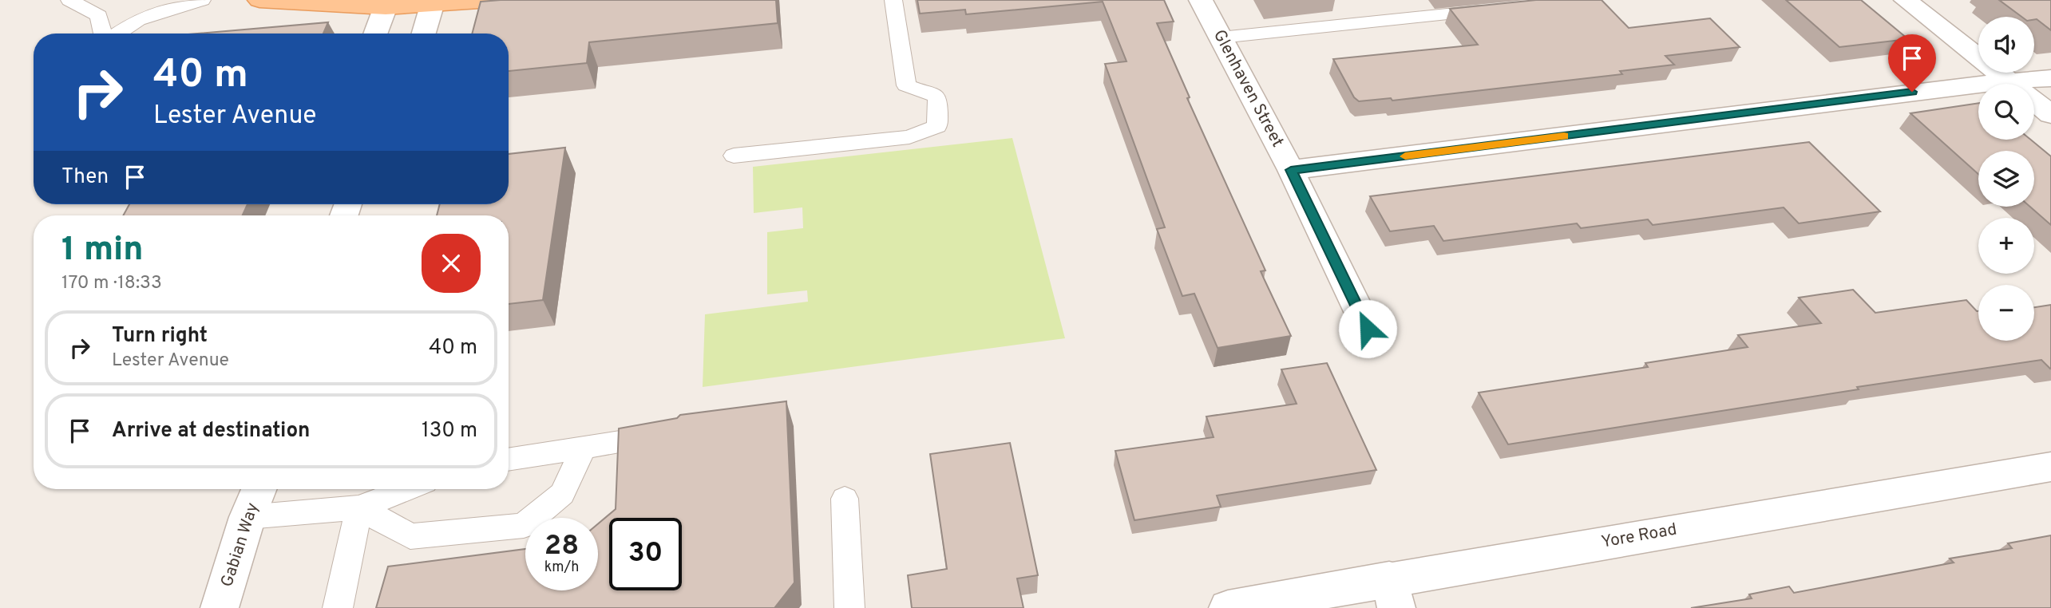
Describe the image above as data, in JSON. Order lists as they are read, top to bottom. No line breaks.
{"streets":{"street":["Glenhaven Street","Yore Road","Gabian Way"]},"page":{"map_buttons":["+","−"],"turn":["40 m","Lester Avenue"],"then":"Then","heading":["1 min","170 m · 18:33"],"list":[{"name":"Turn right","note":"Lester Avenue","value":"40 m"},{"name":"Arrive at destination","value":"130 m"}],"speed":"28 km/h","limit":"30"}}
